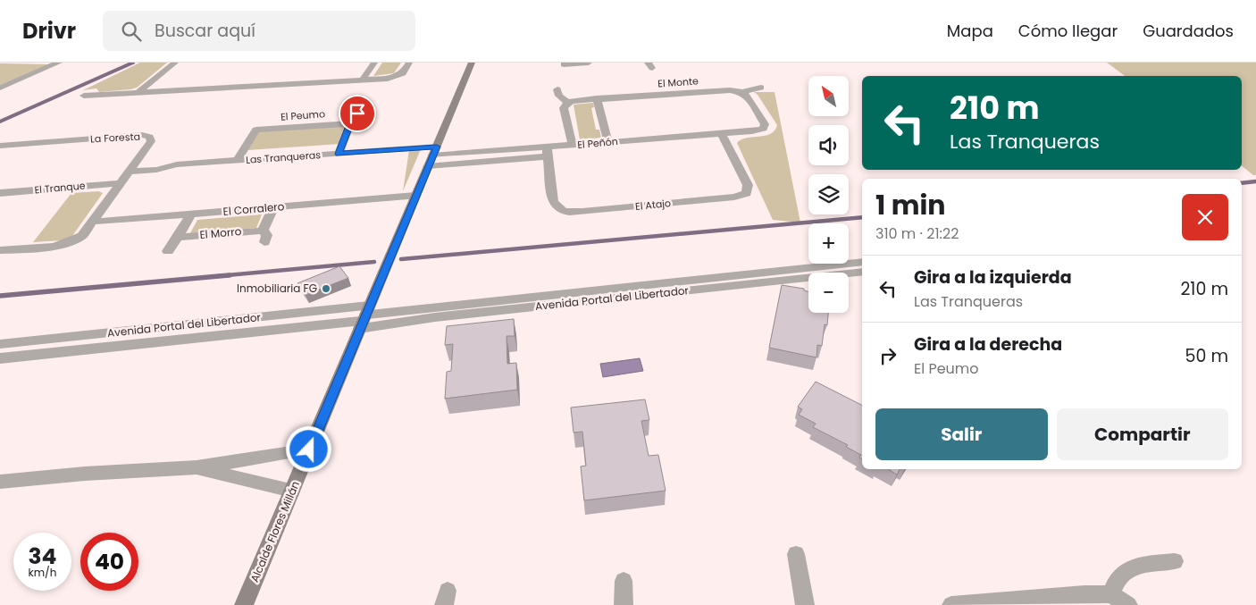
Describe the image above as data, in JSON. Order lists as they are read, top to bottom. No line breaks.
{"streets":{"street":["El Monte","El Peumo","La Foresta","El Peñón","Las Tranqueras","El Tranque","El Atajo","El Corralero","El Morro","Avenida Portal del Libertador","Alcalde Flores Millán"]},"crossings":[["El Monte","El Peñón"],["El Peumo","Las Tranqueras"],["La Foresta","Las Tranqueras"],["La Foresta","El Tranque"],["La Foresta","El Corralero"],["El Peñón","Las Tranqueras"],["El Peñón","El Atajo"],["El Peñón","Alcalde Flores Millán"],["Las Tranqueras","Alcalde Flores Millán"],["El Corralero","El Morro"],["El Corralero","Alcalde Flores Millán"],["Avenida Portal del Libertador","Alcalde Flores Millán"]],"places":["Inmobiliaria FG"],"north":"top left","page":{"header":"Drivr","search":"Buscar aquí","nav":["Mapa","Cómo llegar","Guardados"],"map_buttons":["+","−"],"turn":["210 m","Las Tranqueras"],"heading":["1 min","310 m · 21:22"],"list":[{"name":"Gira a la izquierda","note":"Las Tranqueras","value":"210 m"},{"name":"Gira a la derecha","note":"El Peumo","value":"50 m"}],"buttons":["Salir","Compartir"],"speed":"34 km/h","limit":"40"}}
